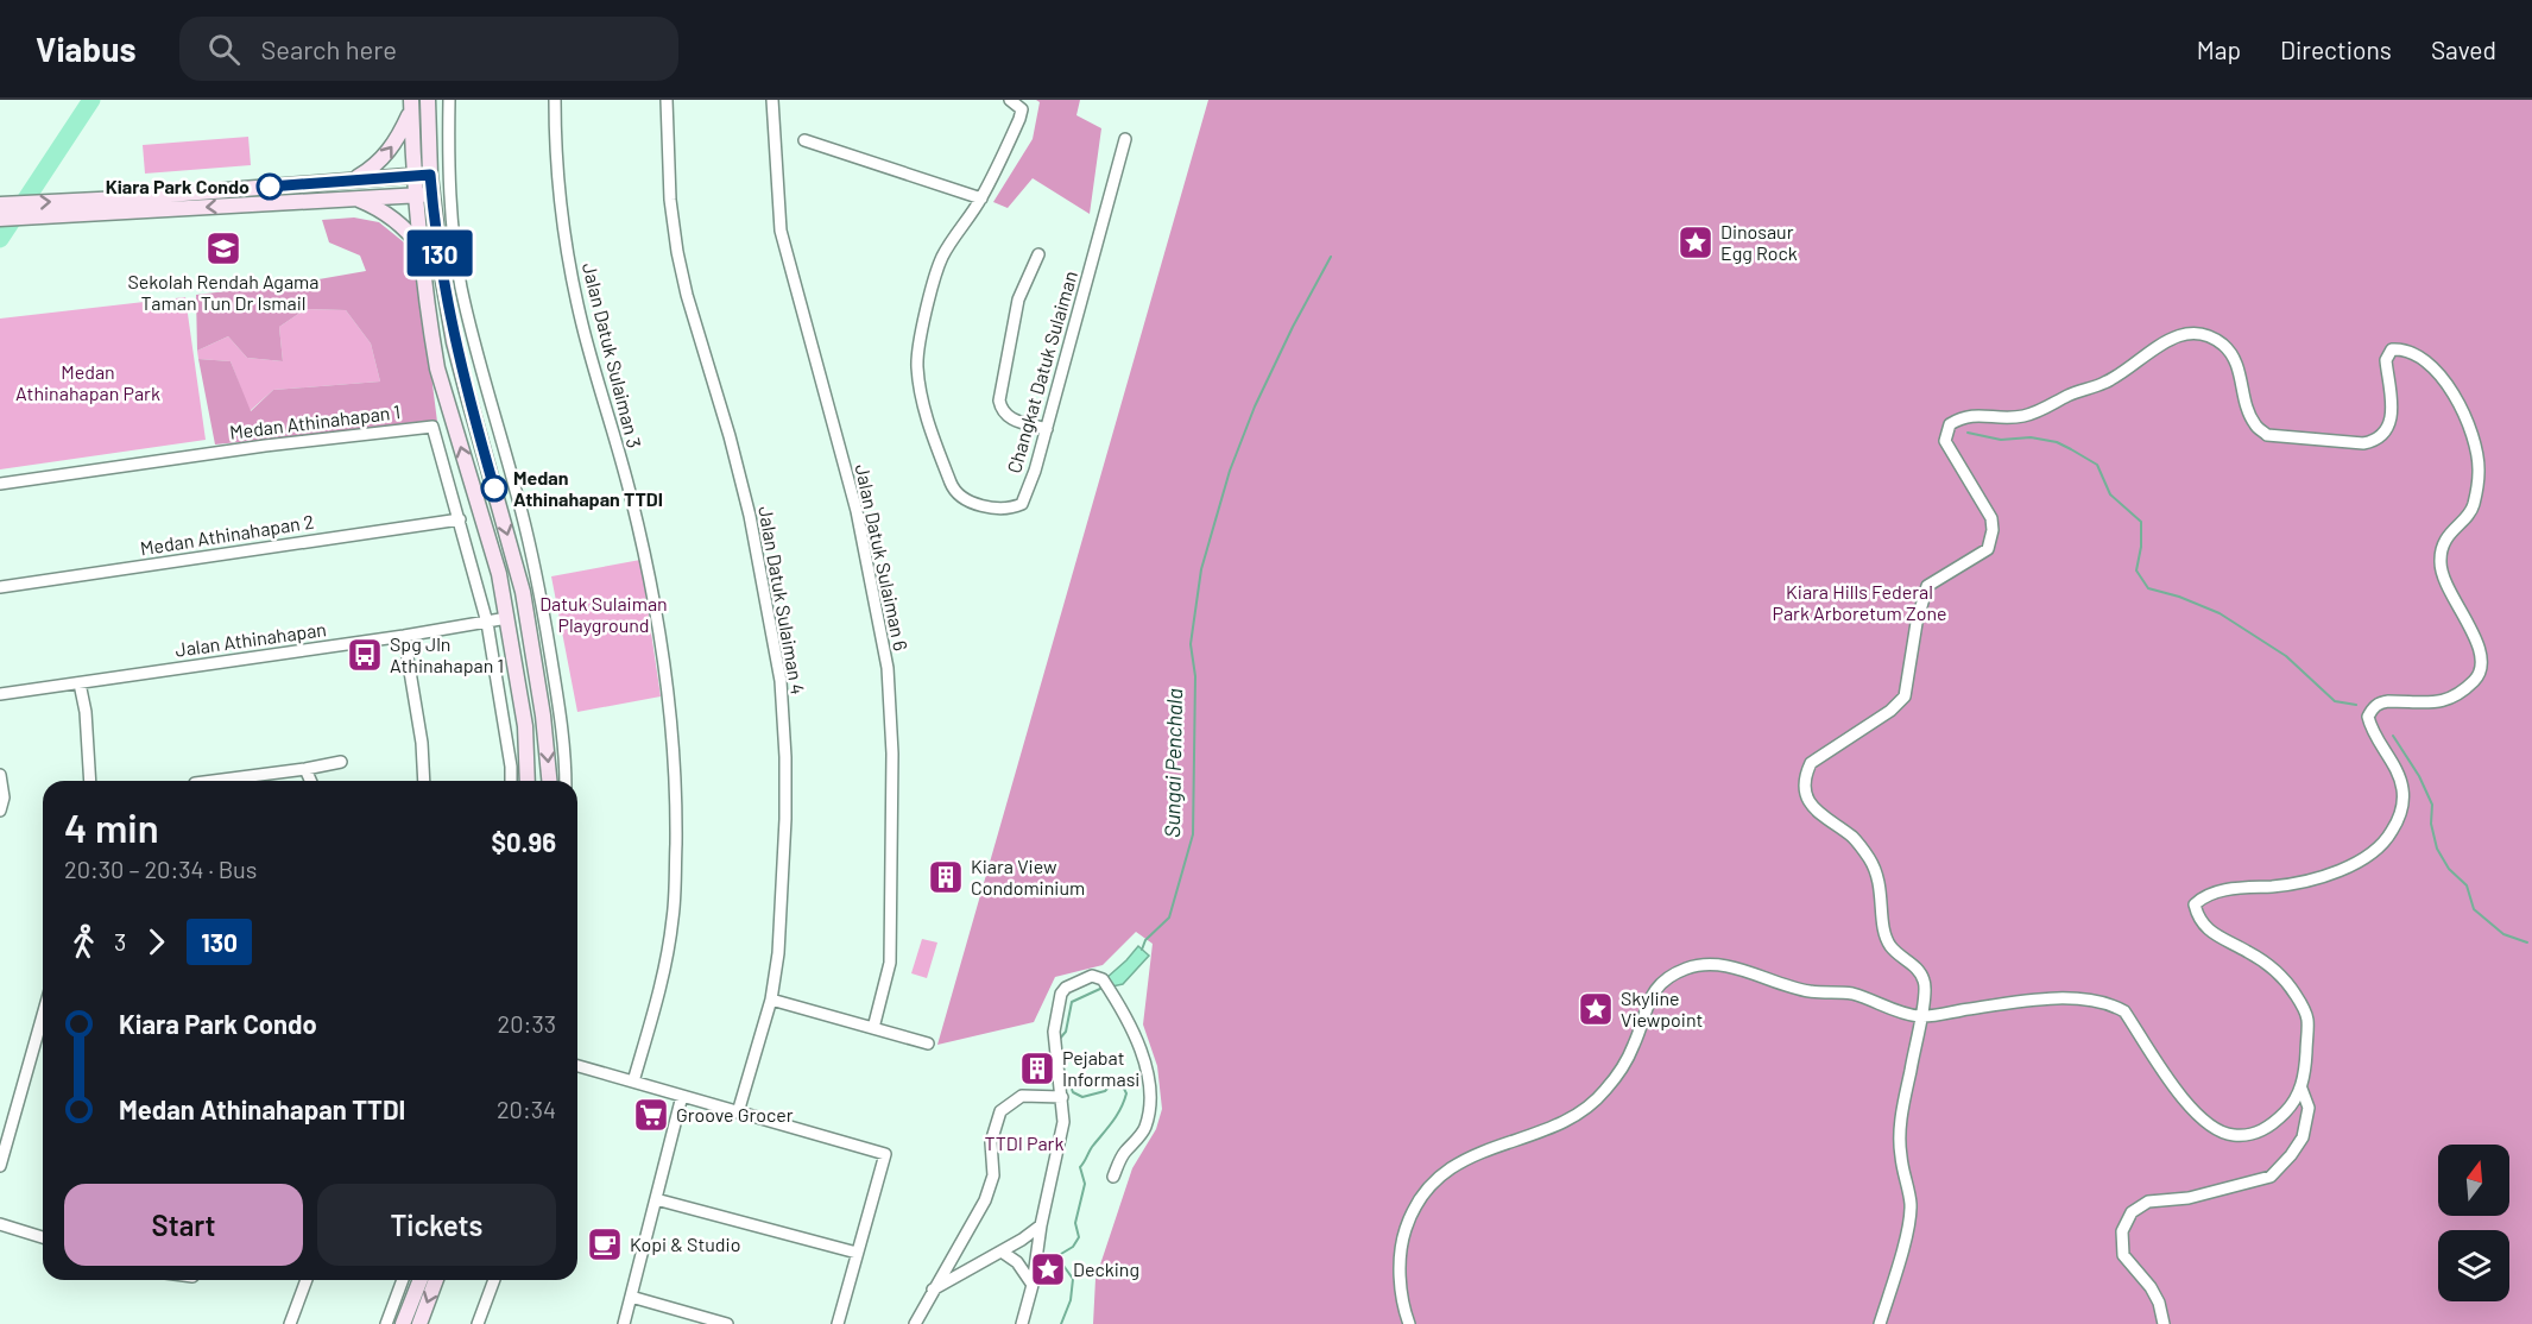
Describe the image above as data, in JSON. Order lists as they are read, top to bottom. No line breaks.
{"streets":{"street":["Jalan Datuk Sulaiman 3","Changkat Datuk Sulaiman","Medan Athinahapan 1","Medan Athinahapan 2","Jalan Datuk Sulaiman 6","Jalan Datuk Sulaiman 4","Jalan Athinahapan"]},"crossings":[["Medan Athinahapan 1","Medan Athinahapan 2"],["Medan Athinahapan 1","Jalan Athinahapan"]],"water":["Sungai Penchala"],"parks":["Medan Athinahapan Park","Kiara Hills Federal Park Arboretum Zone","Datuk Sulaiman Playground","TTDI Park"],"places":{"other":["Kiara Park Condo","Medan Athinahapan TTDI"],"place":["Dinosaur Egg Rock","Skyline Viewpoint","Decking"],"school or university":["Sekolah Rendah Agama Taman Tun Dr Ismail"],"bus stop":["Spg Jln Athinahapan 1"],"building":["Kiara View Condominium","Pejabat Informasi"],"supermarket":["Groove Grocer"],"cafe":["Kopi & Studio"]},"lines":["bus line 130"],"north":"top","page":{"header":"Viabus","search":"Search here","nav":["Map","Directions","Saved"],"on_map":"130","heading":["4 min","20:30 – 20:34 · Bus","$0.96"],"legs":["3","130"],"list":[{"name":"Kiara Park Condo","value":"20:33"},{"name":"Medan Athinahapan TTDI","value":"20:34"}],"buttons":["Start","Tickets"]}}
